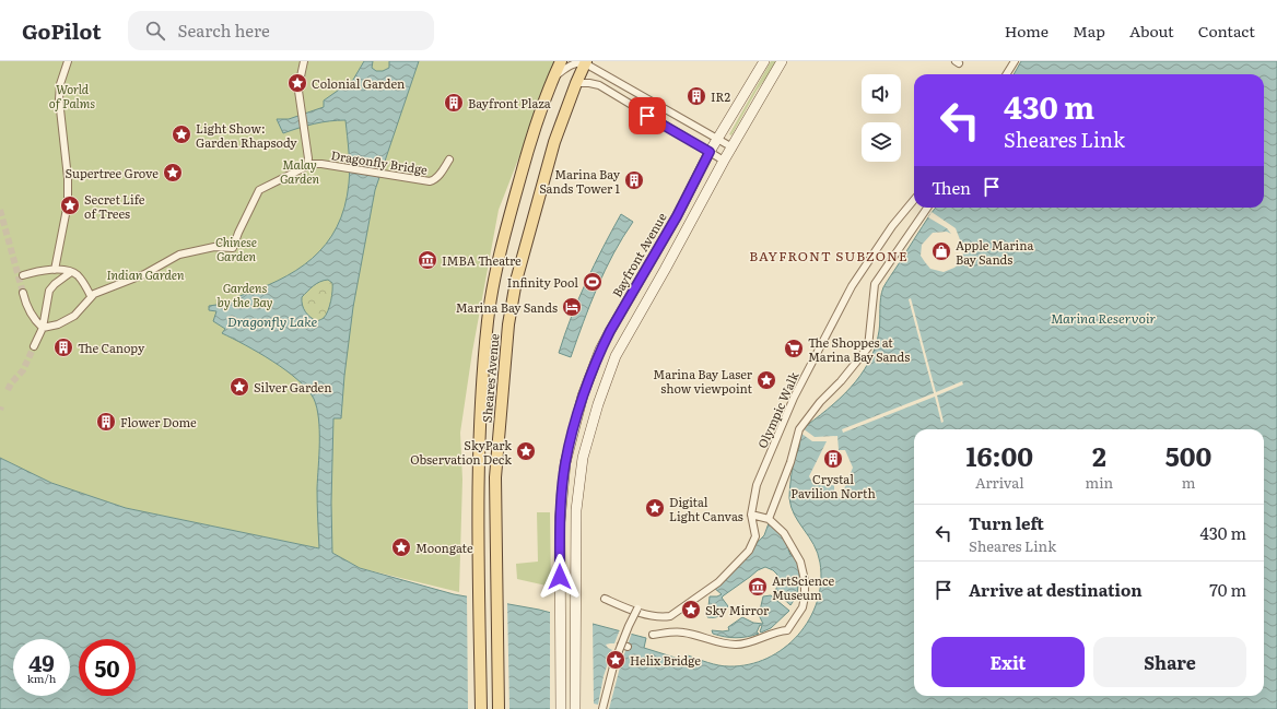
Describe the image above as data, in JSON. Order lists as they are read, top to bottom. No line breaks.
{"streets":{"main road":["Bayfront Avenue","Sheares Avenue"],"street":["Dragonfly Bridge","Olympic Walk"]},"districts":["BAYFRONT SUBZONE"],"water":["Marina Reservoir","Dragonfly Lake"],"parks":["World of Palms","Malay Garden","Chinese Garden","Indian Garden","Gardens by the Bay"],"places":{"place":["Colonial Garden","Light Show: Garden Rhapsody","Supertree Grove","Secret Life of Trees","Marina Bay Laser show viewpoint","Silver Garden","SkyPark Observation Deck","Digital Light Canvas","Moongate","Sky Mirror","Helix Bridge"],"building":["IR2","Bayfront Plaza","Marina Bay Sands Tower 1","The Canopy","Flower Dome","Crystal Pavilion North"],"shop":["Apple Marina Bay Sands"],"museum":["IMBA Theatre","ArtScience Museum"],"sports":["Infinity Pool"],"hotel":["Marina Bay Sands"],"supermarket":["The Shoppes at Marina Bay Sands"]},"page":{"header":"GoPilot","search":"Search here","nav":["Home","Map","About","Contact"],"turn":["430 m","Sheares Link"],"then":"Then","eta":["16:00","Arrival","2","min","500","m"],"list":[{"name":"Turn left","note":"Sheares Link","value":"430 m"},{"name":"Arrive at destination","value":"70 m"}],"buttons":["Exit","Share"],"speed":"49 km/h","limit":"50"}}
